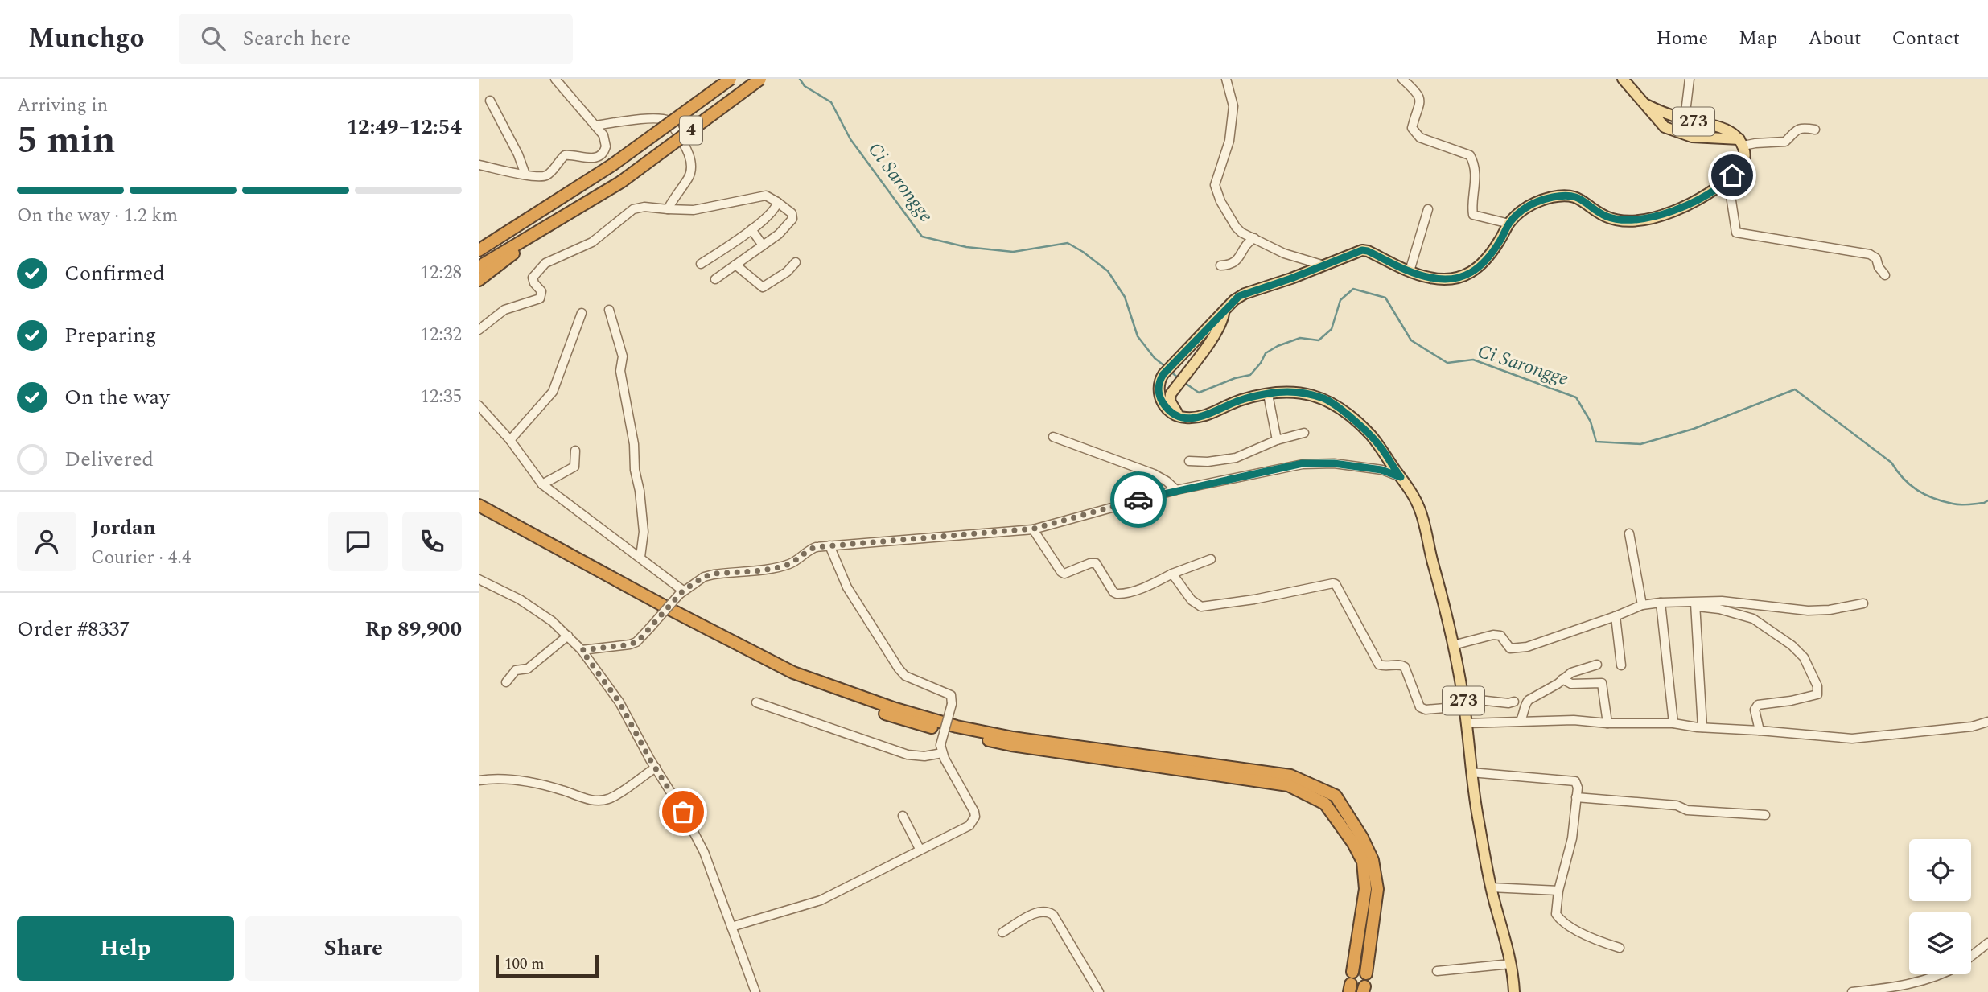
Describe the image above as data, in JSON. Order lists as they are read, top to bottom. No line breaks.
{"streets":{"highway":["4"],"main road":["273"]},"water":["Ci Sarongge"],"scale_bar":"100 m","page":{"header":"Munchgo","search":"Search here","nav":["Home","Map","About","Contact"],"heading":["5 min","Arriving in","12:49–12:54"],"panel":["Jordan","Courier · 4.4","Order #8337","Rp 89,900"],"bar":"On the way · 1.2 km","list":[["Confirmed","12:28"],["Preparing","12:32"],["On the way","12:35"],"Delivered"],"buttons":["Help","Share"],"scale":"100 m"}}
